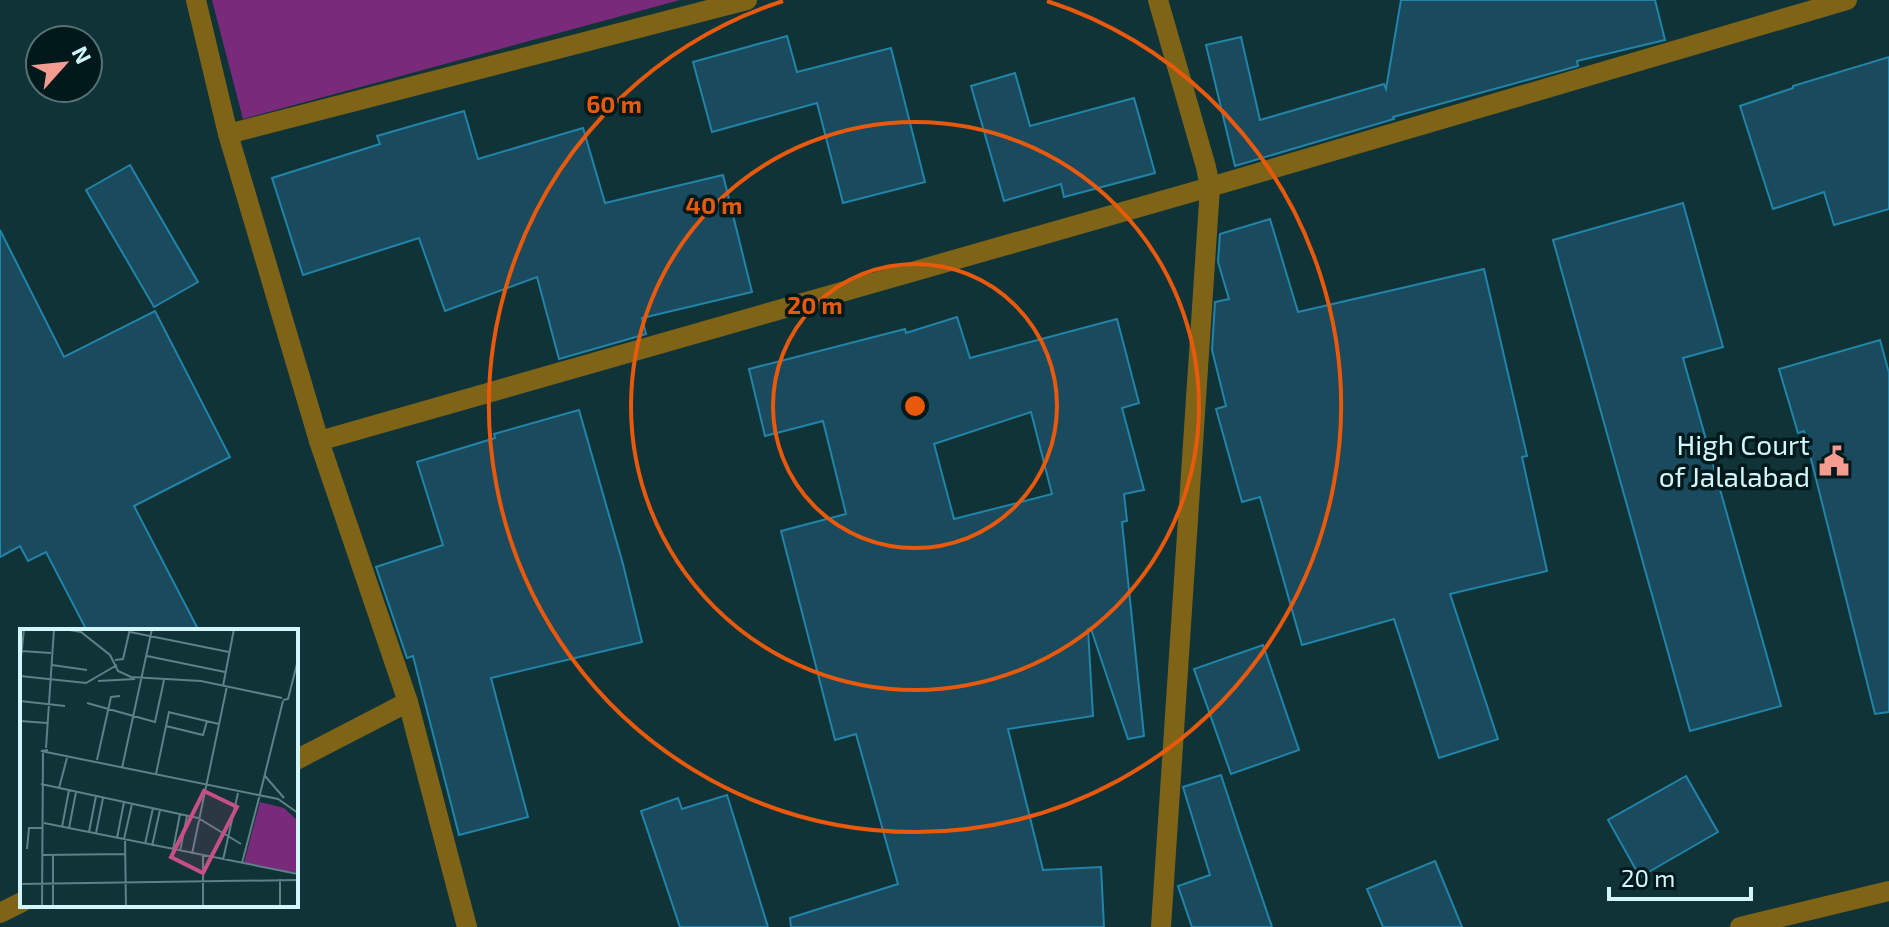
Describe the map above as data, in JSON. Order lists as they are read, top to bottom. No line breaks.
{"places":{"public building":["High Court of Jalalabad"]},"scale_bar":"20 m","north":"top right","rings":["60 m","40 m","20 m"]}
